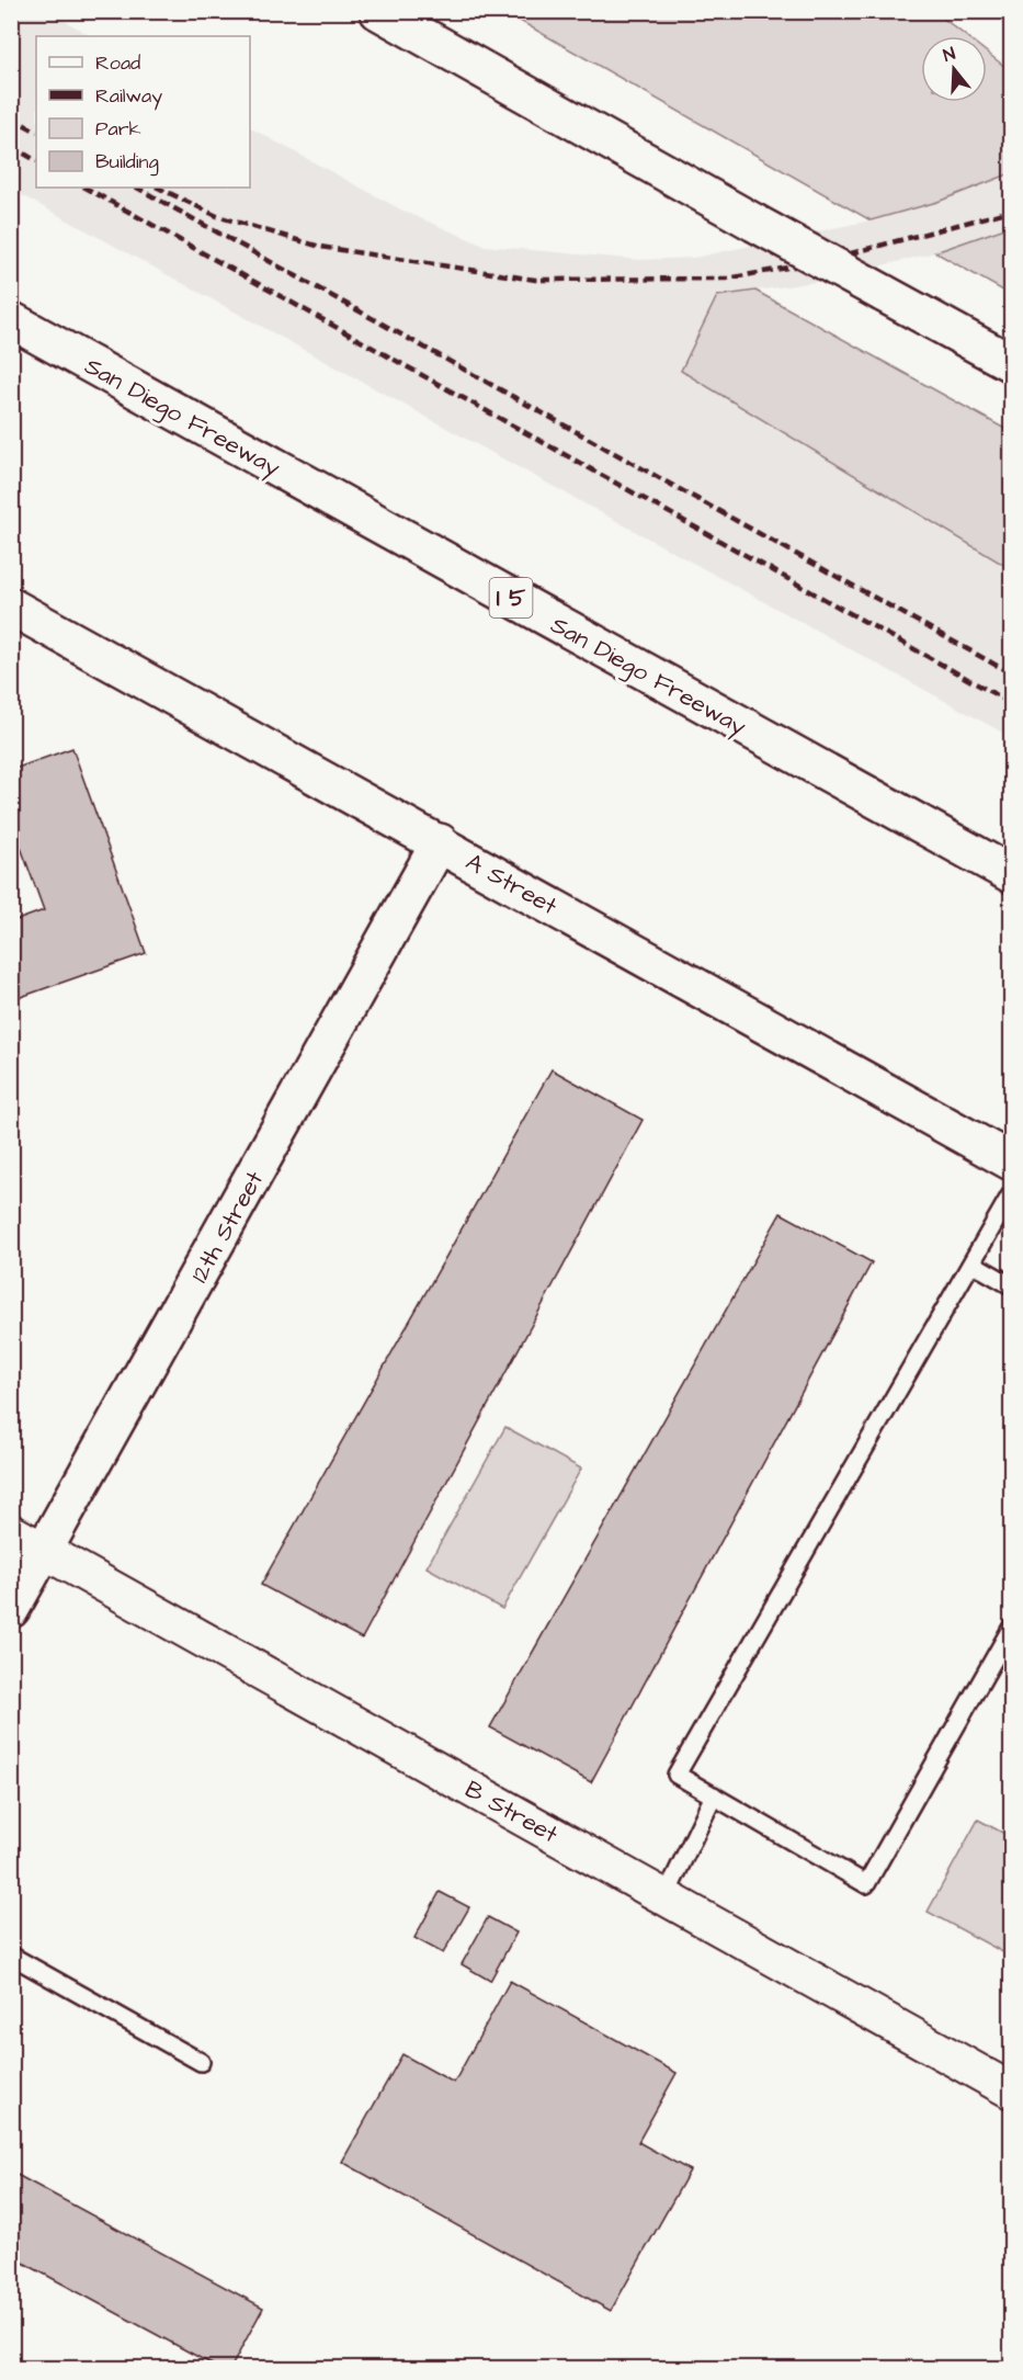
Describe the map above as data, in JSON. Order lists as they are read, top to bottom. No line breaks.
{"streets":{"main road":["San Diego Freeway","I 5","A Street","12th Street"],"street":["B Street"]},"crossings":[["A Street","12th Street"],["12th Street","B Street"]],"legend":["Road","Railway","Park","Building"],"north":"top"}
